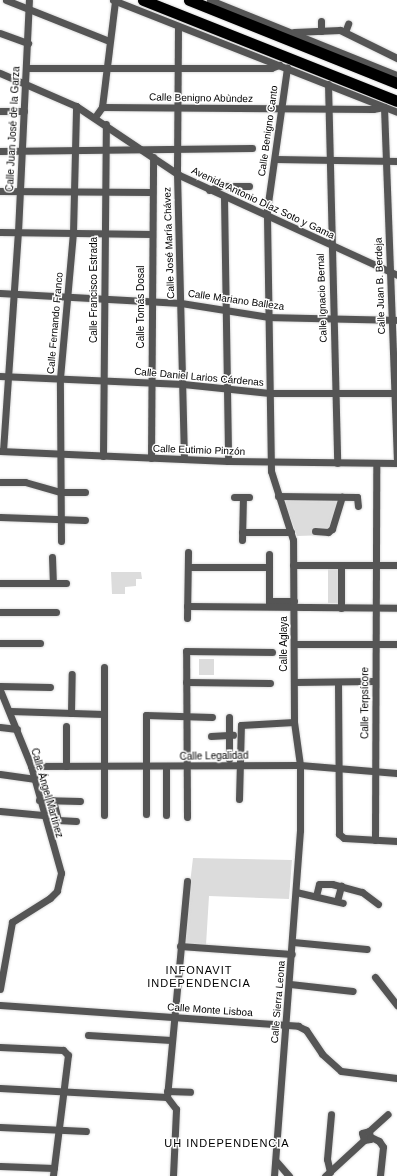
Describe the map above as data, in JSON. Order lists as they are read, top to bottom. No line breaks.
{"streets":{"street":["Calle Benigno Abùndez","Calle Juan José de la Garza","Calle Benigno Canto","Avenida Antonio Díaz Soto y Gama","Calle José María Chávez","Calle Juan B. Berdeja","Calle Francisco Estrada","Calle Ignacio Bernal","Calle Mariano Balleza","Calle Tomás Dosal","Calle Fernando Franco","Calle Daniel Larios Cárdenas","Calle Eutimio Pinzón","Calle Aglaya","Calle Terpsícore","Calle Legalidad","Calle Ángel Martínez","Calle Sierra Leona","Calle Monte Lisboa"]},"crossings":[["Calle Benigno Abùndez","Calle Benigno Canto"],["Calle Benigno Abùndez","Calle José María Chávez"],["Calle Benigno Abùndez","Calle Juan B. Berdeja"],["Calle Benigno Abùndez","Calle Ignacio Bernal"],["Calle Juan José de la Garza","Avenida Antonio Díaz Soto y Gama"],["Calle Juan José de la Garza","Calle Mariano Balleza"],["Calle Juan José de la Garza","Calle Daniel Larios Cárdenas"],["Calle Juan José de la Garza","Calle Eutimio Pinzón"],["Calle Benigno Canto","Avenida Antonio Díaz Soto y Gama"],["Calle Benigno Canto","Calle Mariano Balleza"],["Calle Benigno Canto","Calle Daniel Larios Cárdenas"],["Calle Benigno Canto","Calle Eutimio Pinzón"],["Calle Benigno Canto","Calle Aglaya"],["Avenida Antonio Díaz Soto y Gama","Calle José María Chávez"],["Avenida Antonio Díaz Soto y Gama","Calle Juan B. Berdeja"],["Avenida Antonio Díaz Soto y Gama","Calle Francisco Estrada"],["Avenida Antonio Díaz Soto y Gama","Calle Ignacio Bernal"],["Avenida Antonio Díaz Soto y Gama","Calle Tomás Dosal"],["Avenida Antonio Díaz Soto y Gama","Calle Fernando Franco"],["Calle José María Chávez","Calle Mariano Balleza"],["Calle José María Chávez","Calle Daniel Larios Cárdenas"],["Calle José María Chávez","Calle Eutimio Pinzón"],["Calle Juan B. Berdeja","Calle Mariano Balleza"],["Calle Juan B. Berdeja","Calle Daniel Larios Cárdenas"],["Calle Juan B. Berdeja","Calle Eutimio Pinzón"],["Calle Francisco Estrada","Calle Mariano Balleza"],["Calle Francisco Estrada","Calle Daniel Larios Cárdenas"],["Calle Francisco Estrada","Calle Eutimio Pinzón"],["Calle Ignacio Bernal","Calle Mariano Balleza"],["Calle Ignacio Bernal","Calle Daniel Larios Cárdenas"],["Calle Ignacio Bernal","Calle Eutimio Pinzón"],["Calle Mariano Balleza","Calle Tomás Dosal"],["Calle Mariano Balleza","Calle Fernando Franco"],["Calle Tomás Dosal","Calle Daniel Larios Cárdenas"],["Calle Tomás Dosal","Calle Eutimio Pinzón"],["Calle Fernando Franco","Calle Daniel Larios Cárdenas"],["Calle Fernando Franco","Calle Eutimio Pinzón"],["Calle Eutimio Pinzón","Calle Aglaya"],["Calle Eutimio Pinzón","Calle Terpsícore"],["Calle Aglaya","Calle Legalidad"],["Calle Aglaya","Calle Sierra Leona"],["Calle Terpsícore","Calle Legalidad"],["Calle Legalidad","Calle Ángel Martínez"],["Calle Sierra Leona","Calle Monte Lisboa"]],"districts":["INFONAVIT INDEPENDENCIA","UH INDEPENDENCIA"]}
